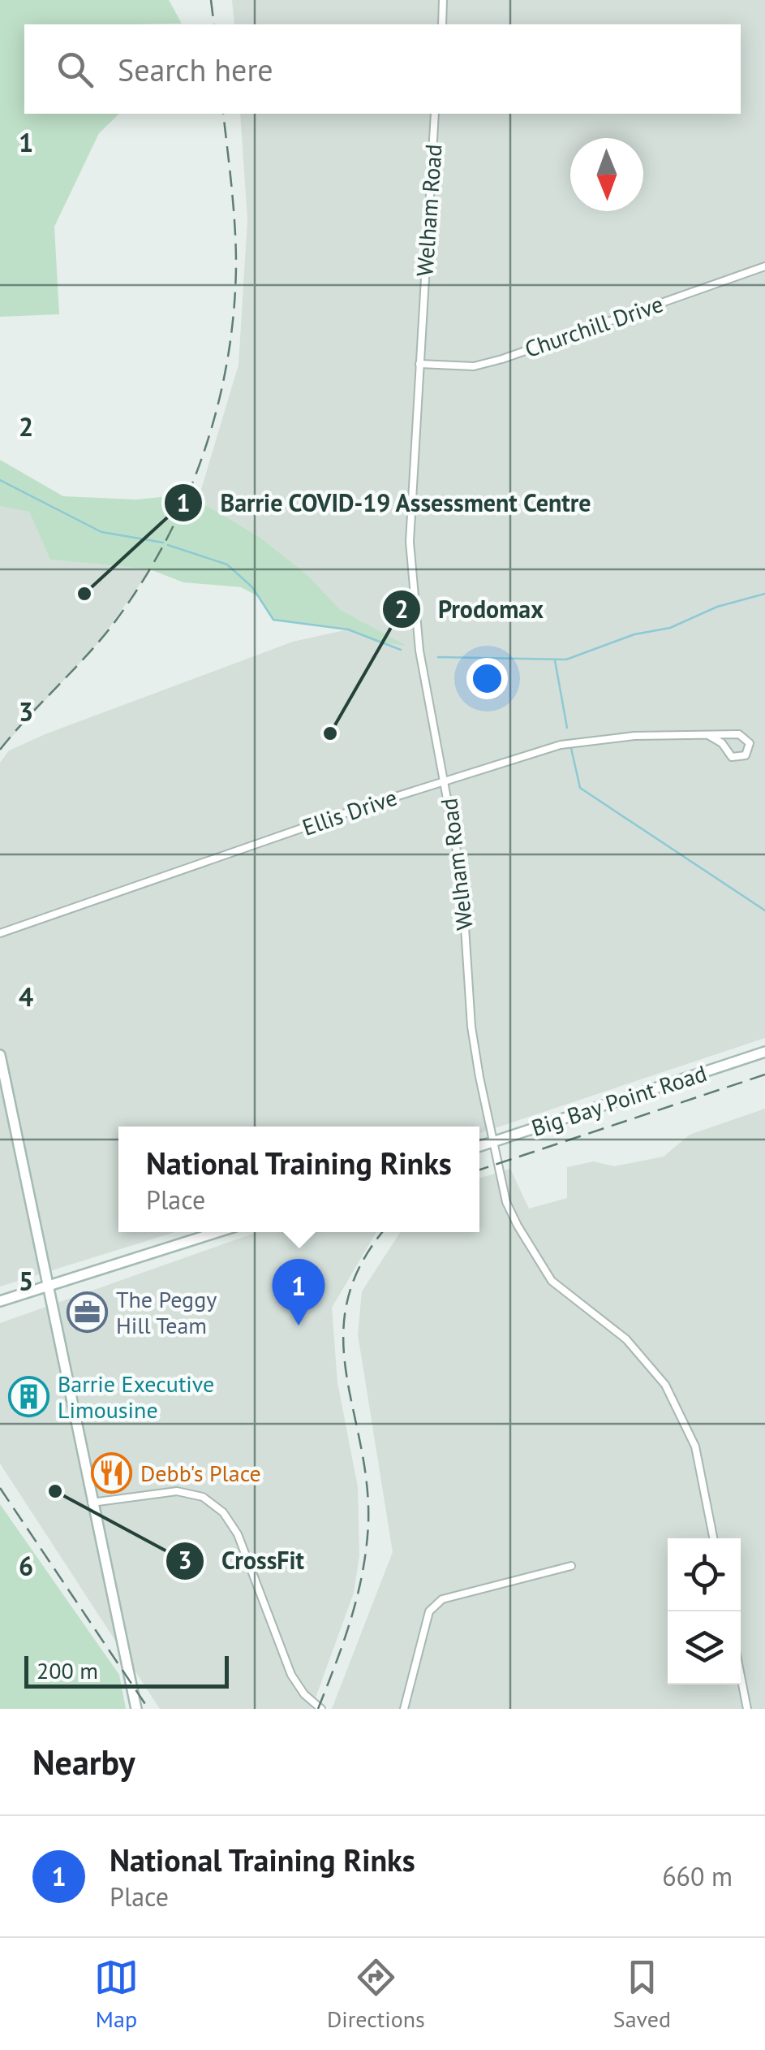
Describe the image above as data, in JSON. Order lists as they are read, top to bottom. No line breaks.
{"streets":{"main road":["Big Bay Point Road"],"street":["Welham Road","Churchill Drive","Ellis Drive"]},"crossings":[["Welham Road","Churchill Drive"],["Welham Road","Ellis Drive"],["Welham Road","Big Bay Point Road"]],"places":{"other":["Barrie COVID-19 Assessment Centre","Prodomax","CrossFit"],"office":["The Peggy Hill Team"],"building":["Barrie Executive Limousine"],"restaurant":["Debb's Place"]},"scale_bar":"200 m","north":"bottom","page":{"search":"Search here","popup":["National Training Rinks","Place"],"pins":"1","scale":"200 m","heading":"Nearby","list":[{"mark":"1","name":"National Training Rinks","note":"Place","value":"660 m"}],"nav":["Map","Directions","Saved"]},"grid":{"rows":["1","2","3","4","5","6"]}}
